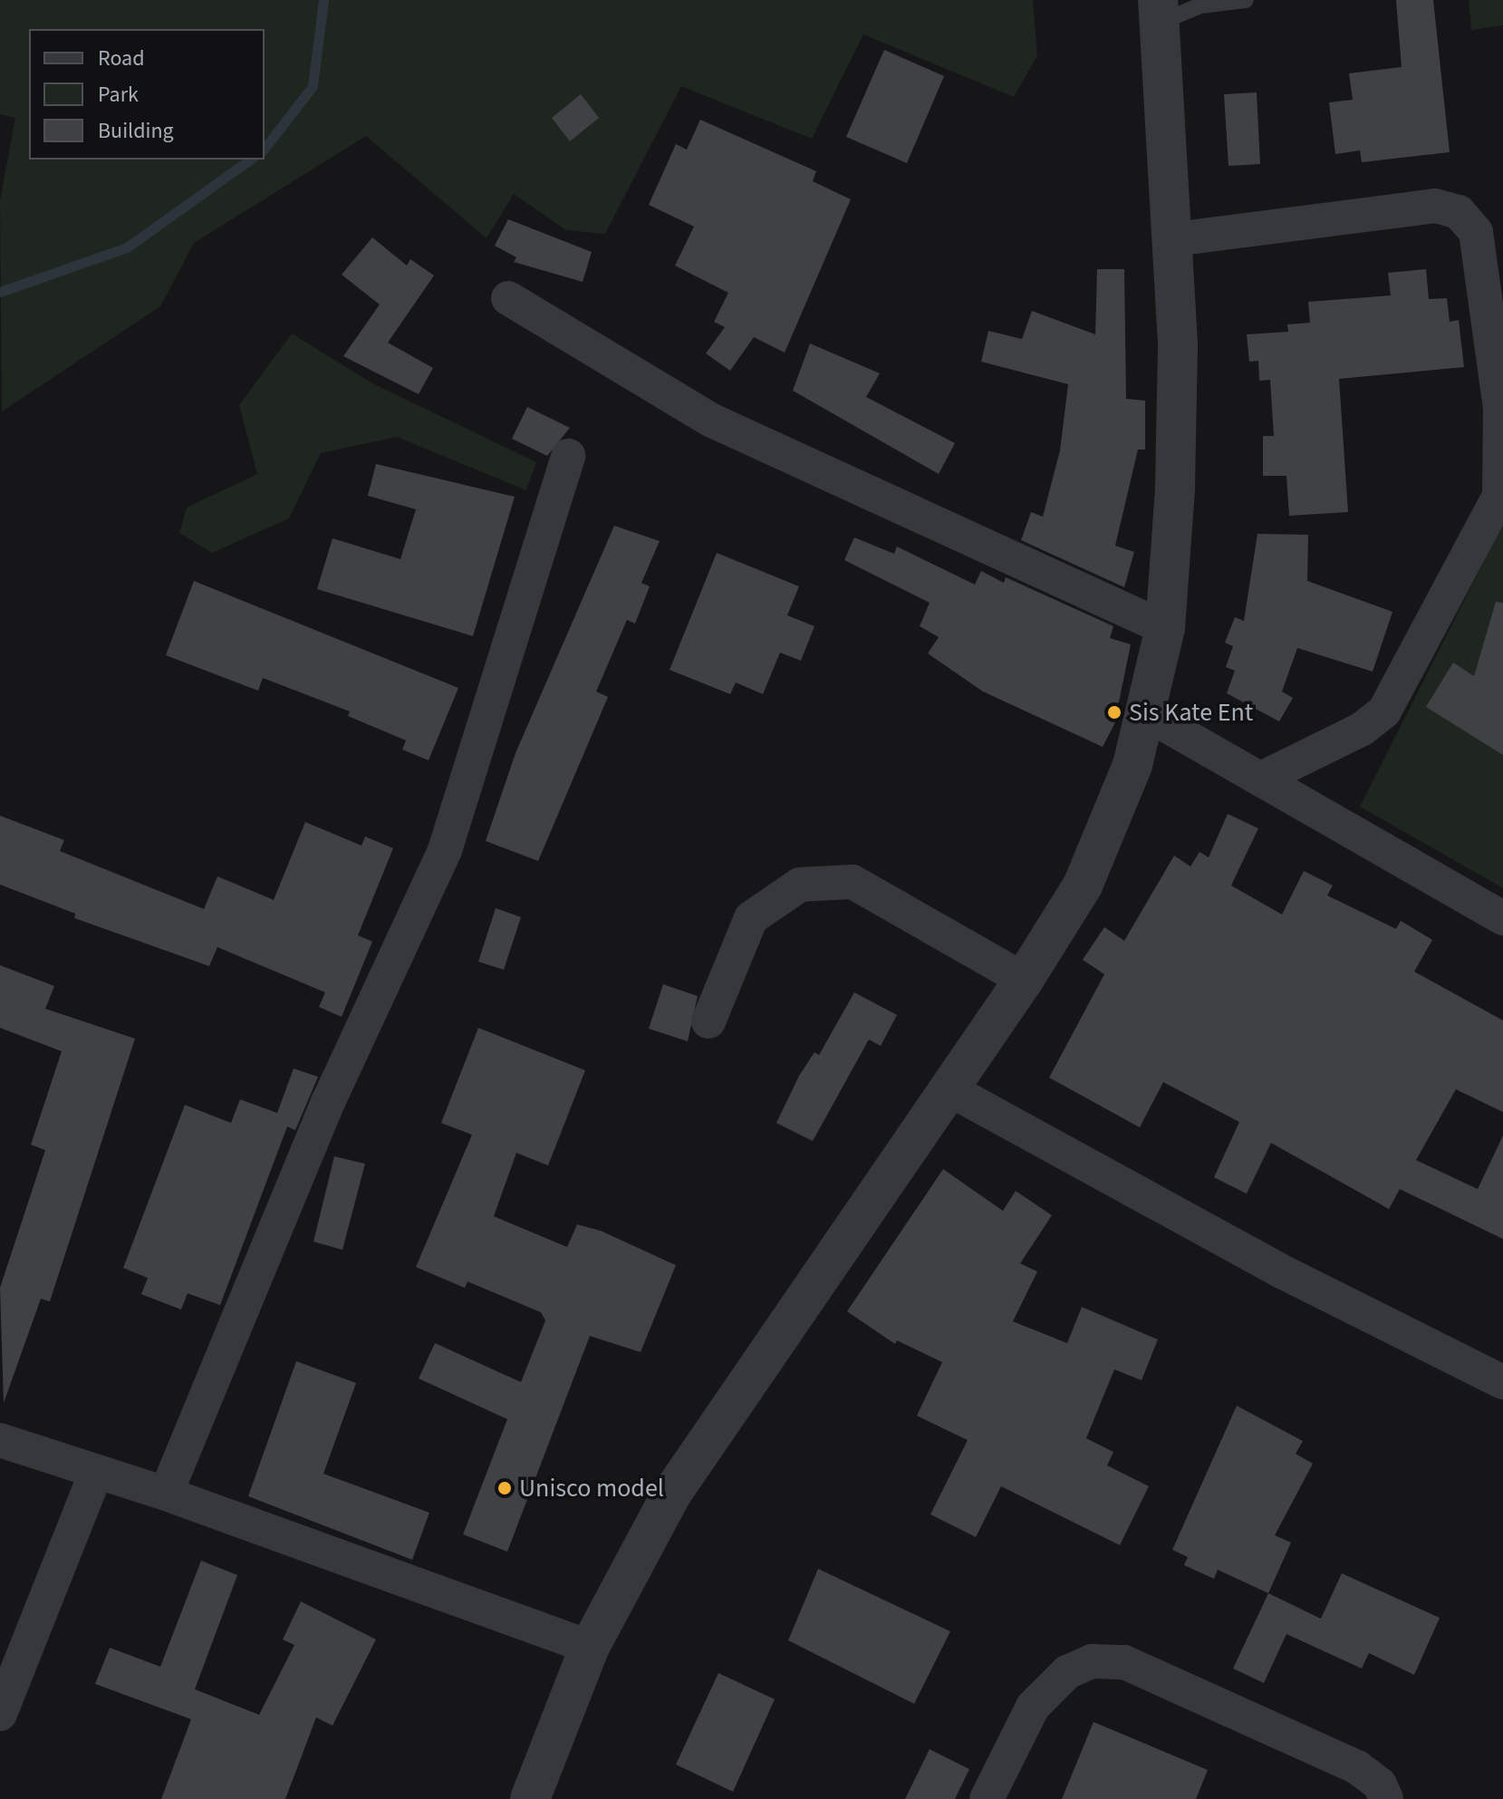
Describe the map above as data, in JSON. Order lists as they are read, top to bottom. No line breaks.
{"places":["Sis Kate Ent","Unisco model"],"legend":["Road","Park","Building"]}
